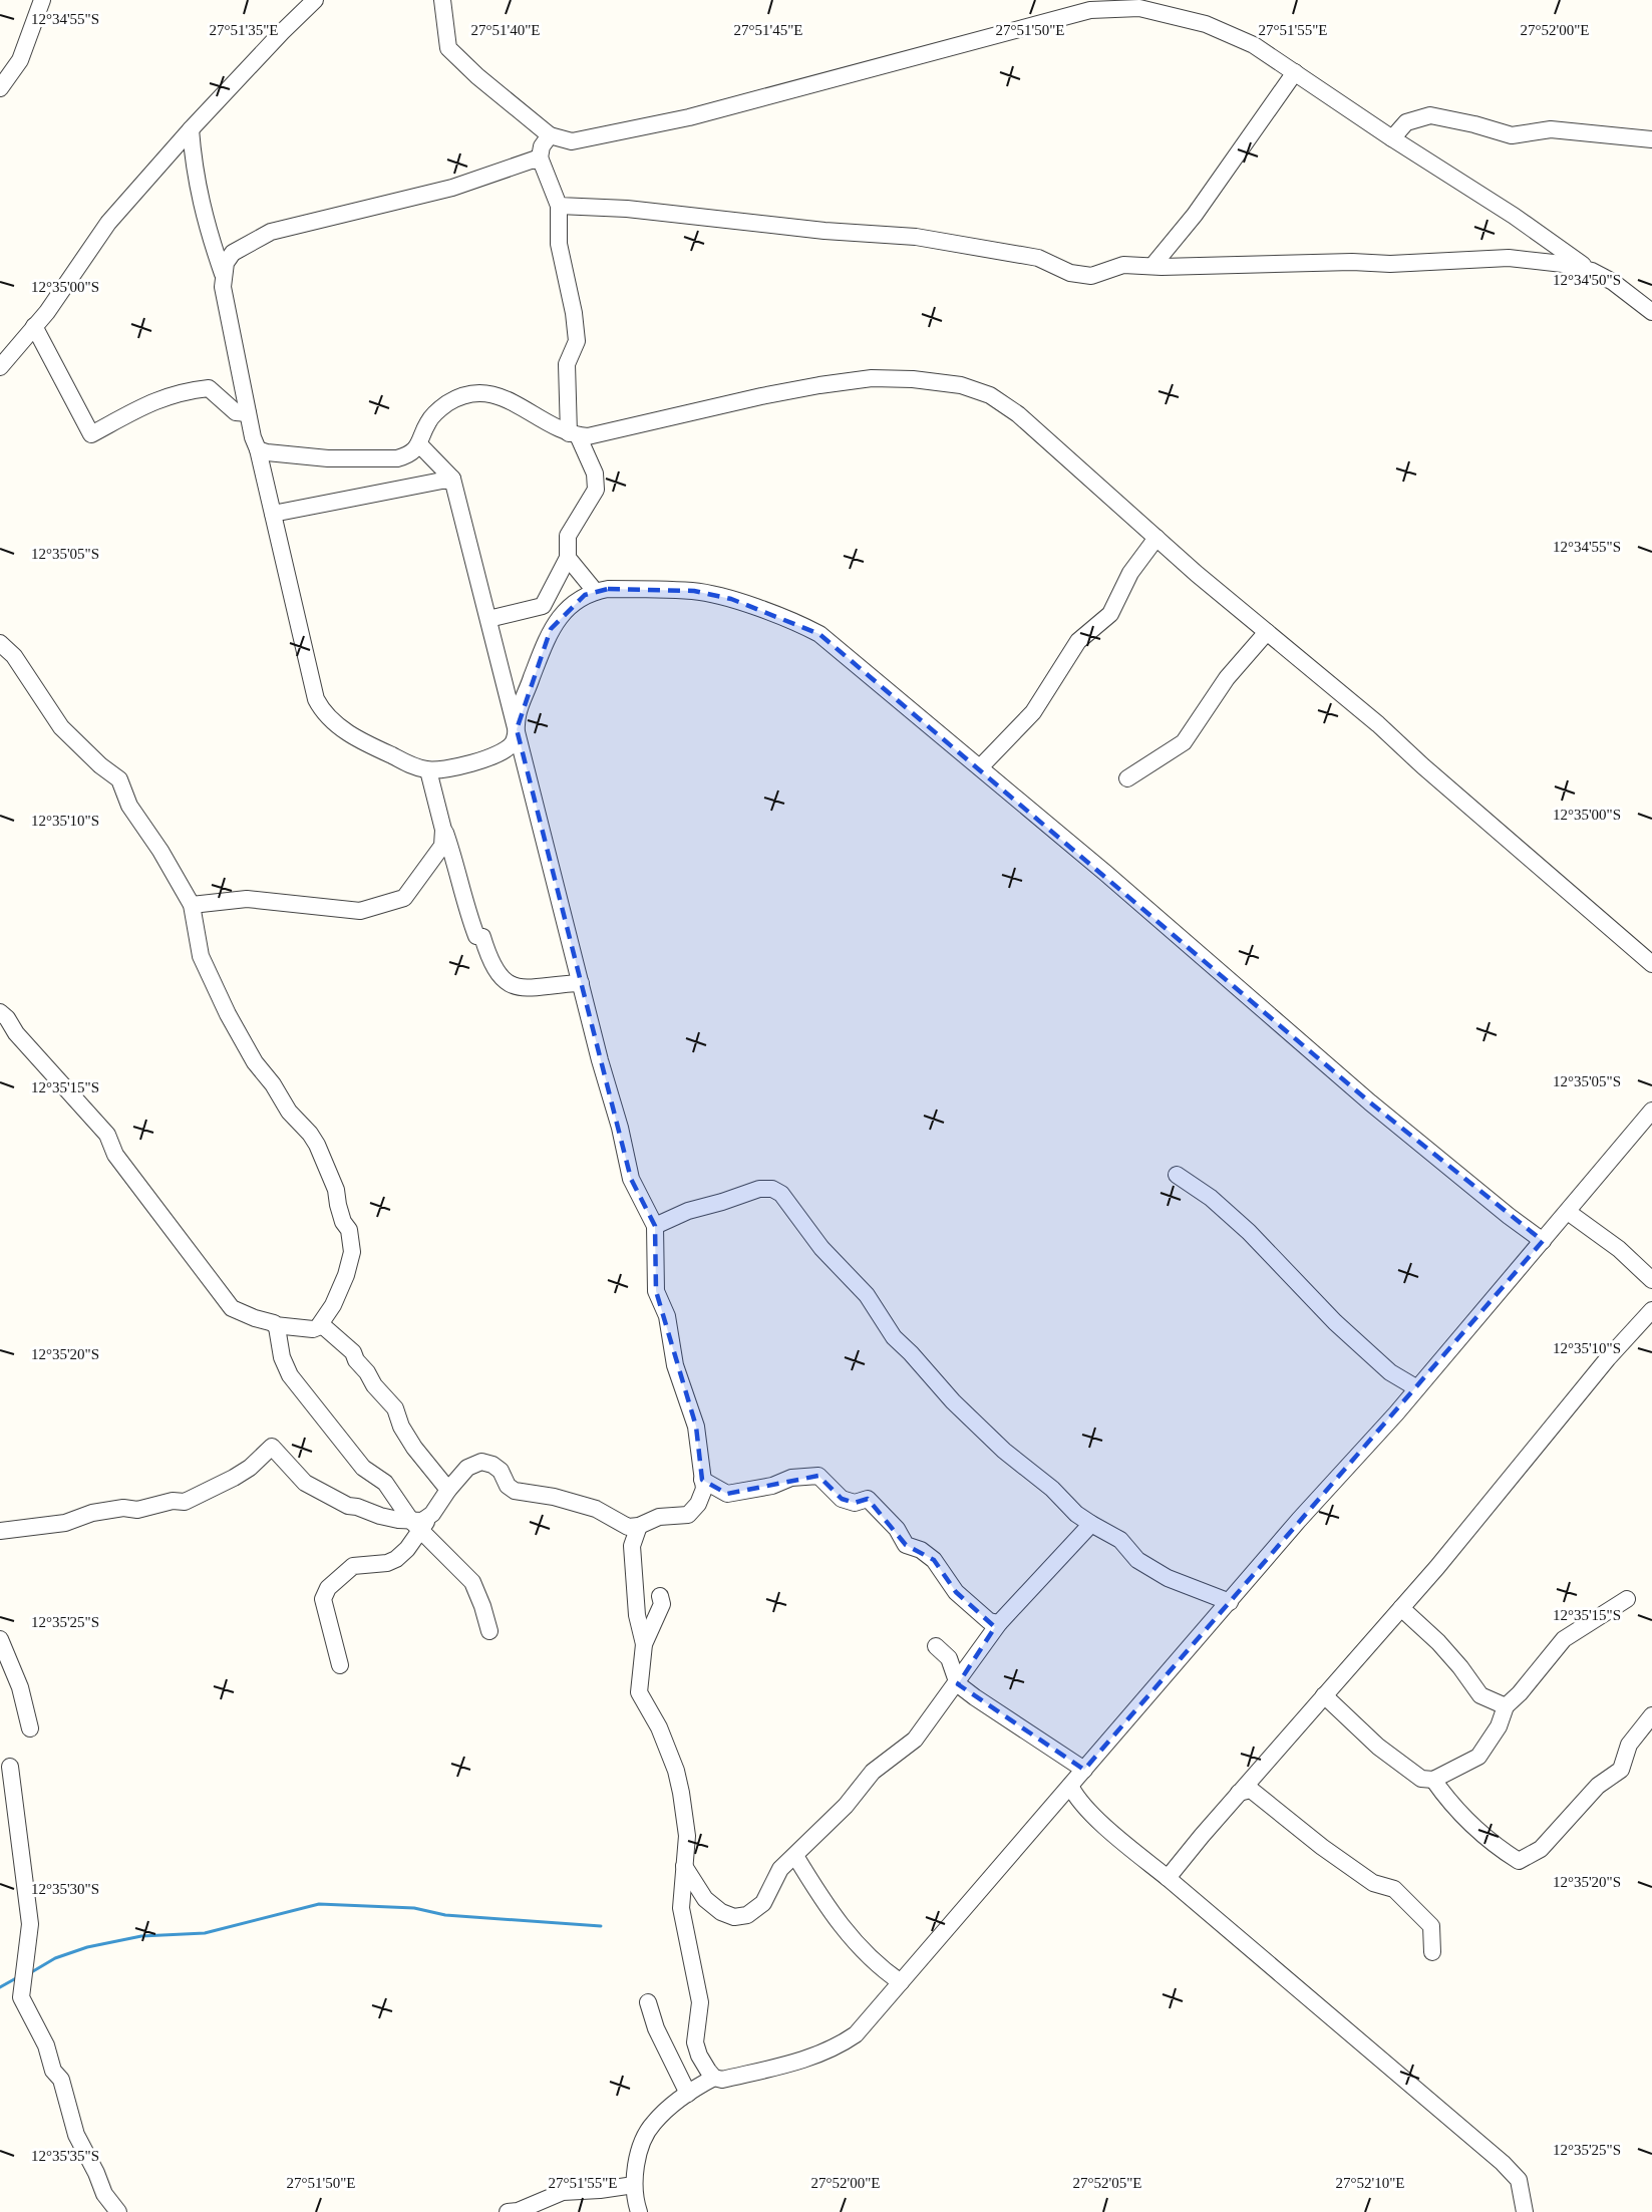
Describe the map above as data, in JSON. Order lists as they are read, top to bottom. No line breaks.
{"coordinates":["12°34'55\"S","27°51'35\"E","27°51'40\"E","27°51'45\"E","27°51'50\"E","27°51'55\"E","27°52'00\"E","12°34'50\"S","12°35'00\"S","12°35'05\"S","12°35'10\"S","12°35'15\"S","12°35'20\"S","12°35'25\"S","12°35'30\"S","12°35'35\"S","27°52'05\"E","27°52'10\"E"]}
